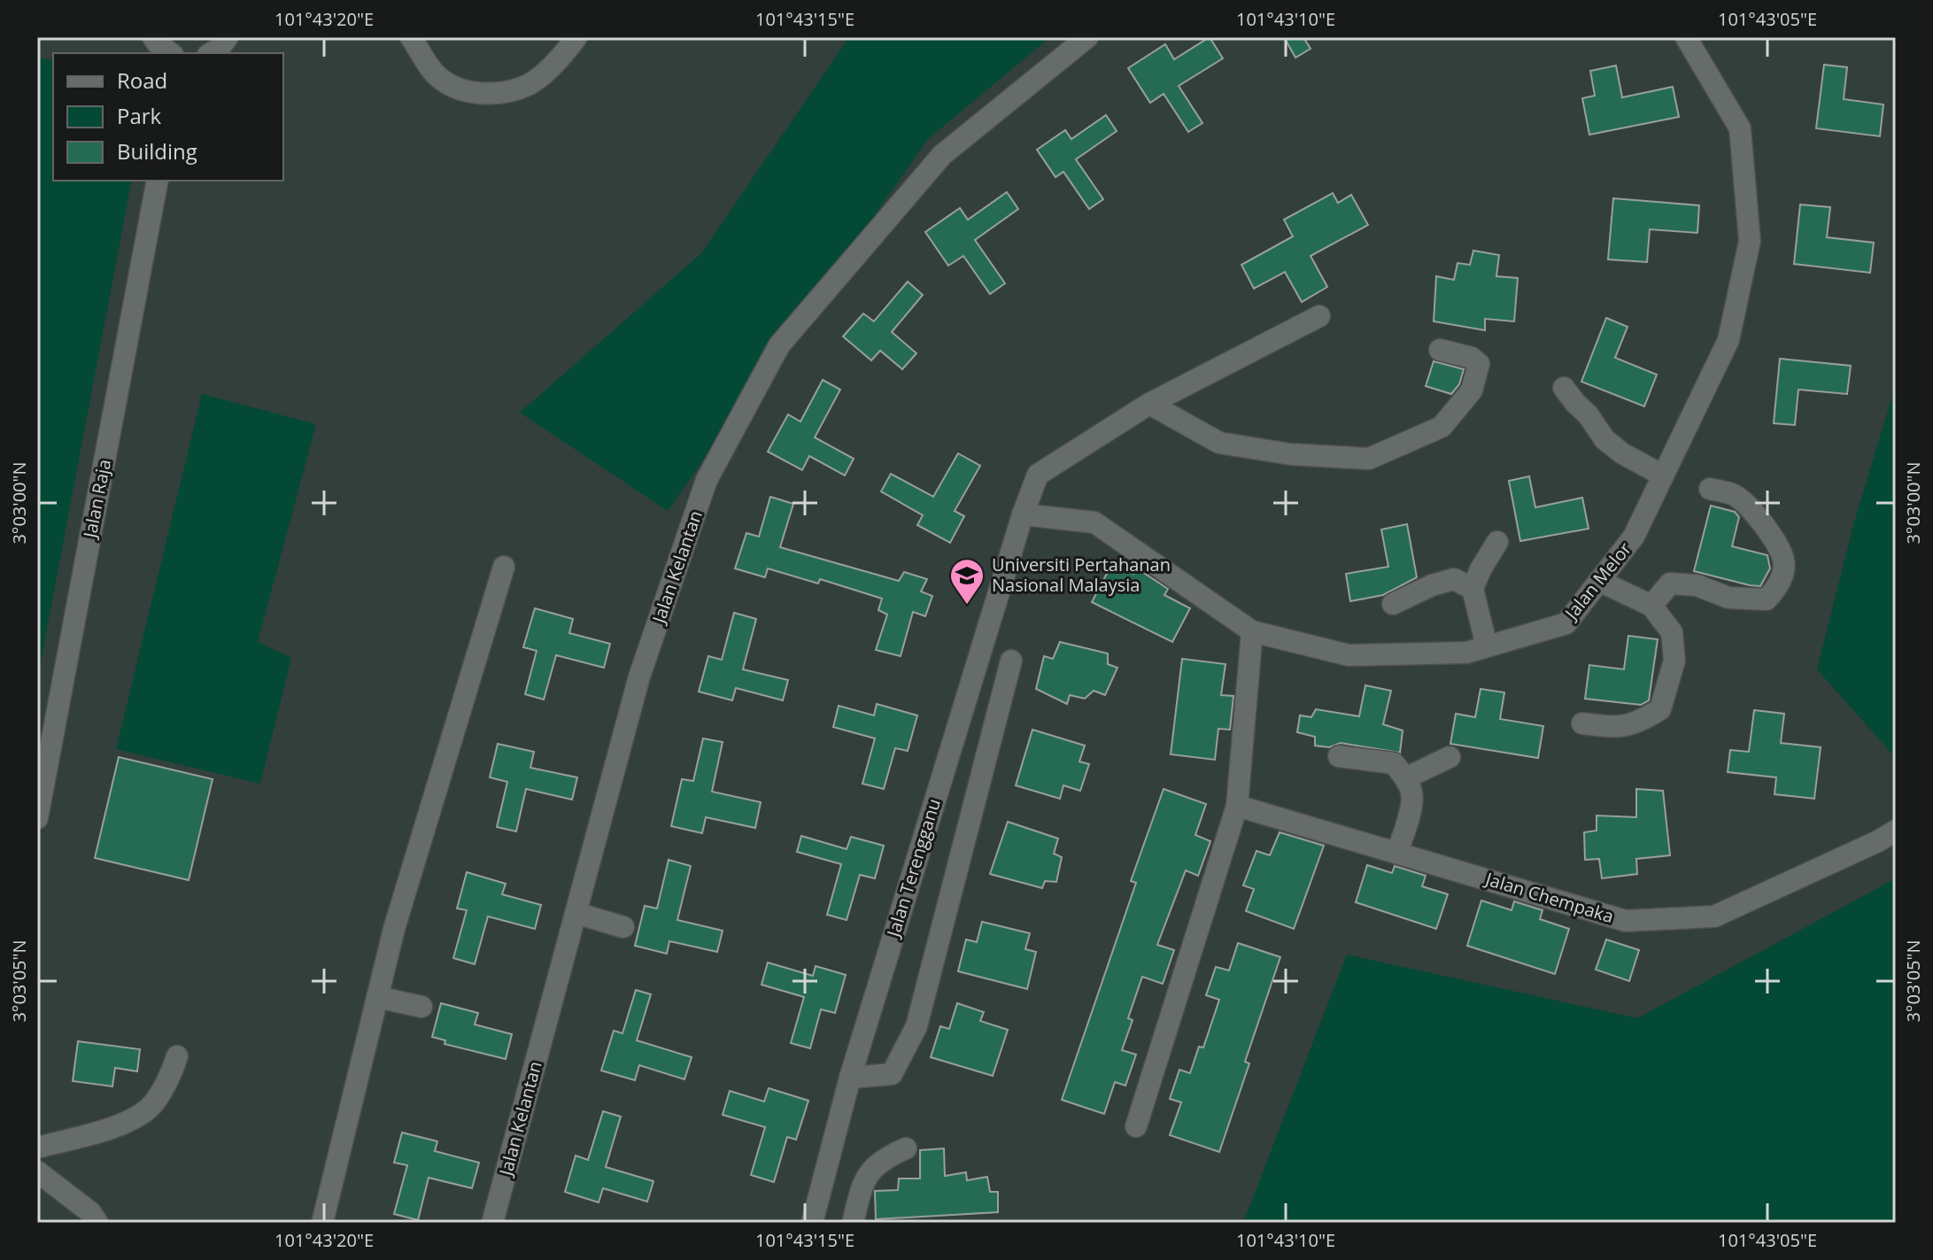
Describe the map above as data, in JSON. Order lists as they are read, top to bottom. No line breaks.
{"streets":{"street":["Jalan Raja","Jalan Kelantan","Jalan Melor","Jalan Terengganu","Jalan Chempaka"]},"crossings":[["Jalan Melor","Jalan Terengganu"]],"places":{"school or university":["Universiti Pertahanan Nasional Malaysia"]},"legend":["Road","Park","Building"],"coordinates":["101°43'20\"E","101°43'15\"E","101°43'10\"E","101°43'05\"E","3°03'00\"N","3°03'05\"N"]}
